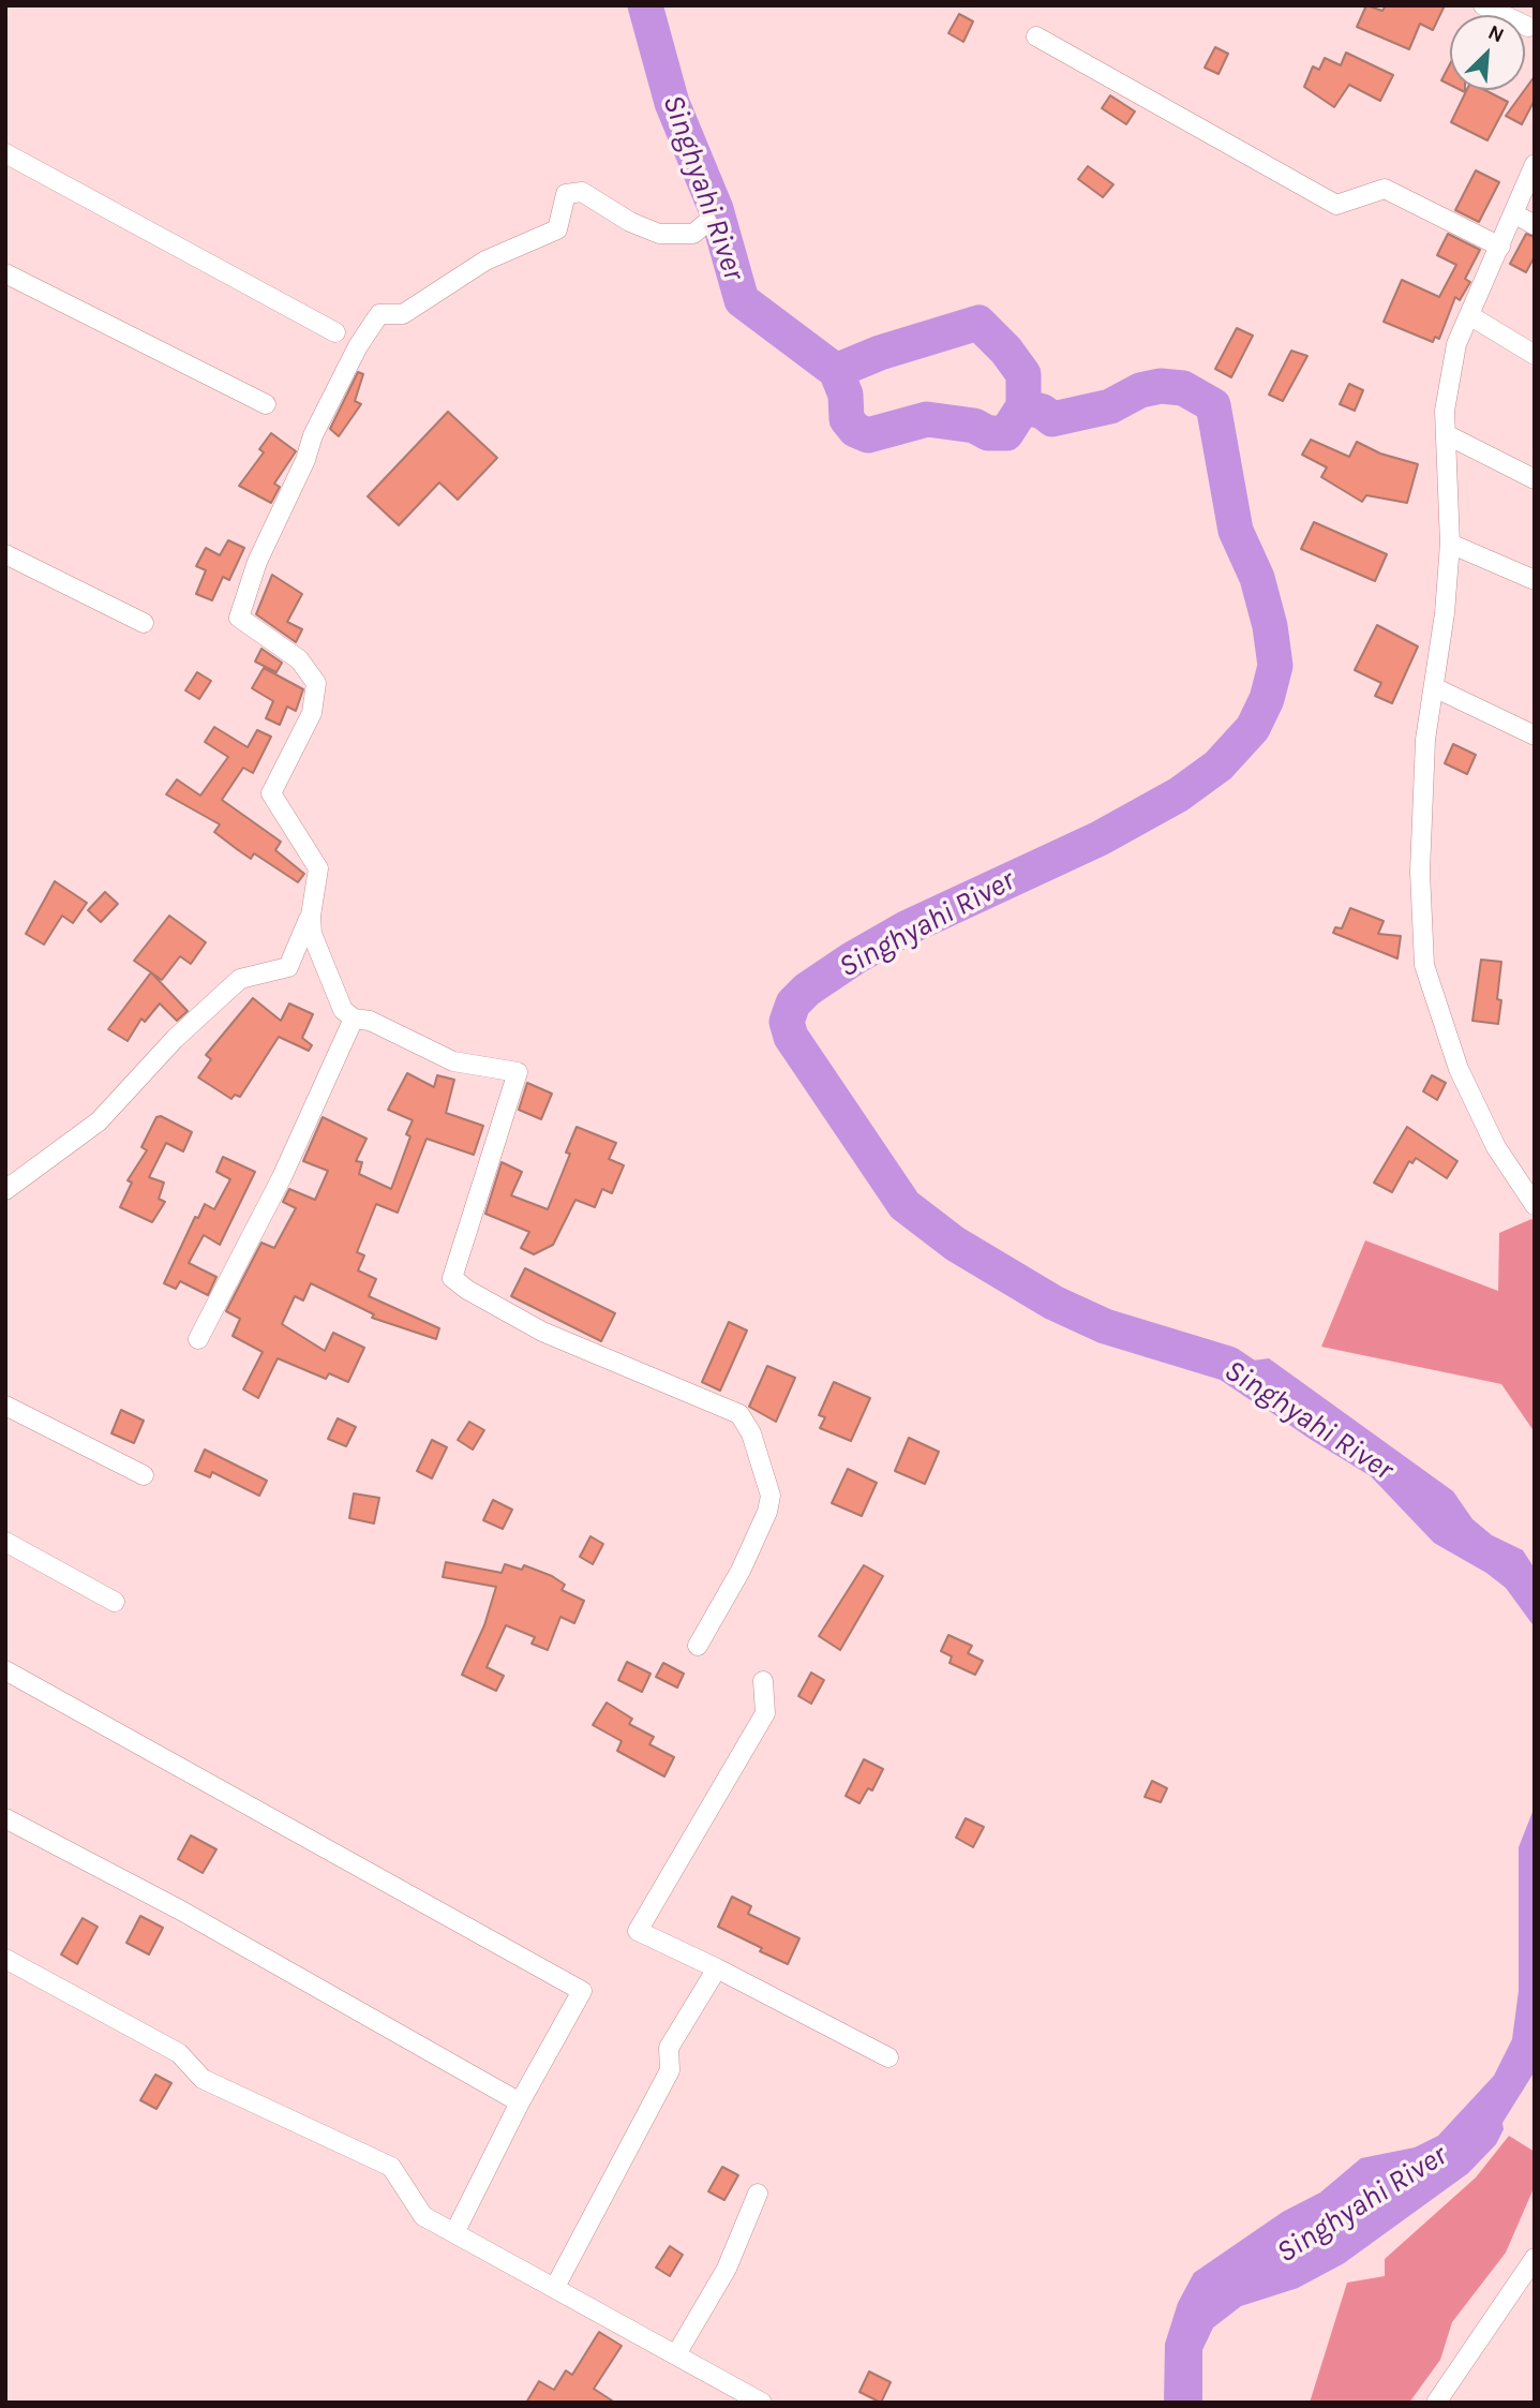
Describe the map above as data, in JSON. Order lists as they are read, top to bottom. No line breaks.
{"water":["Singhyahi River"],"north":"top right"}
